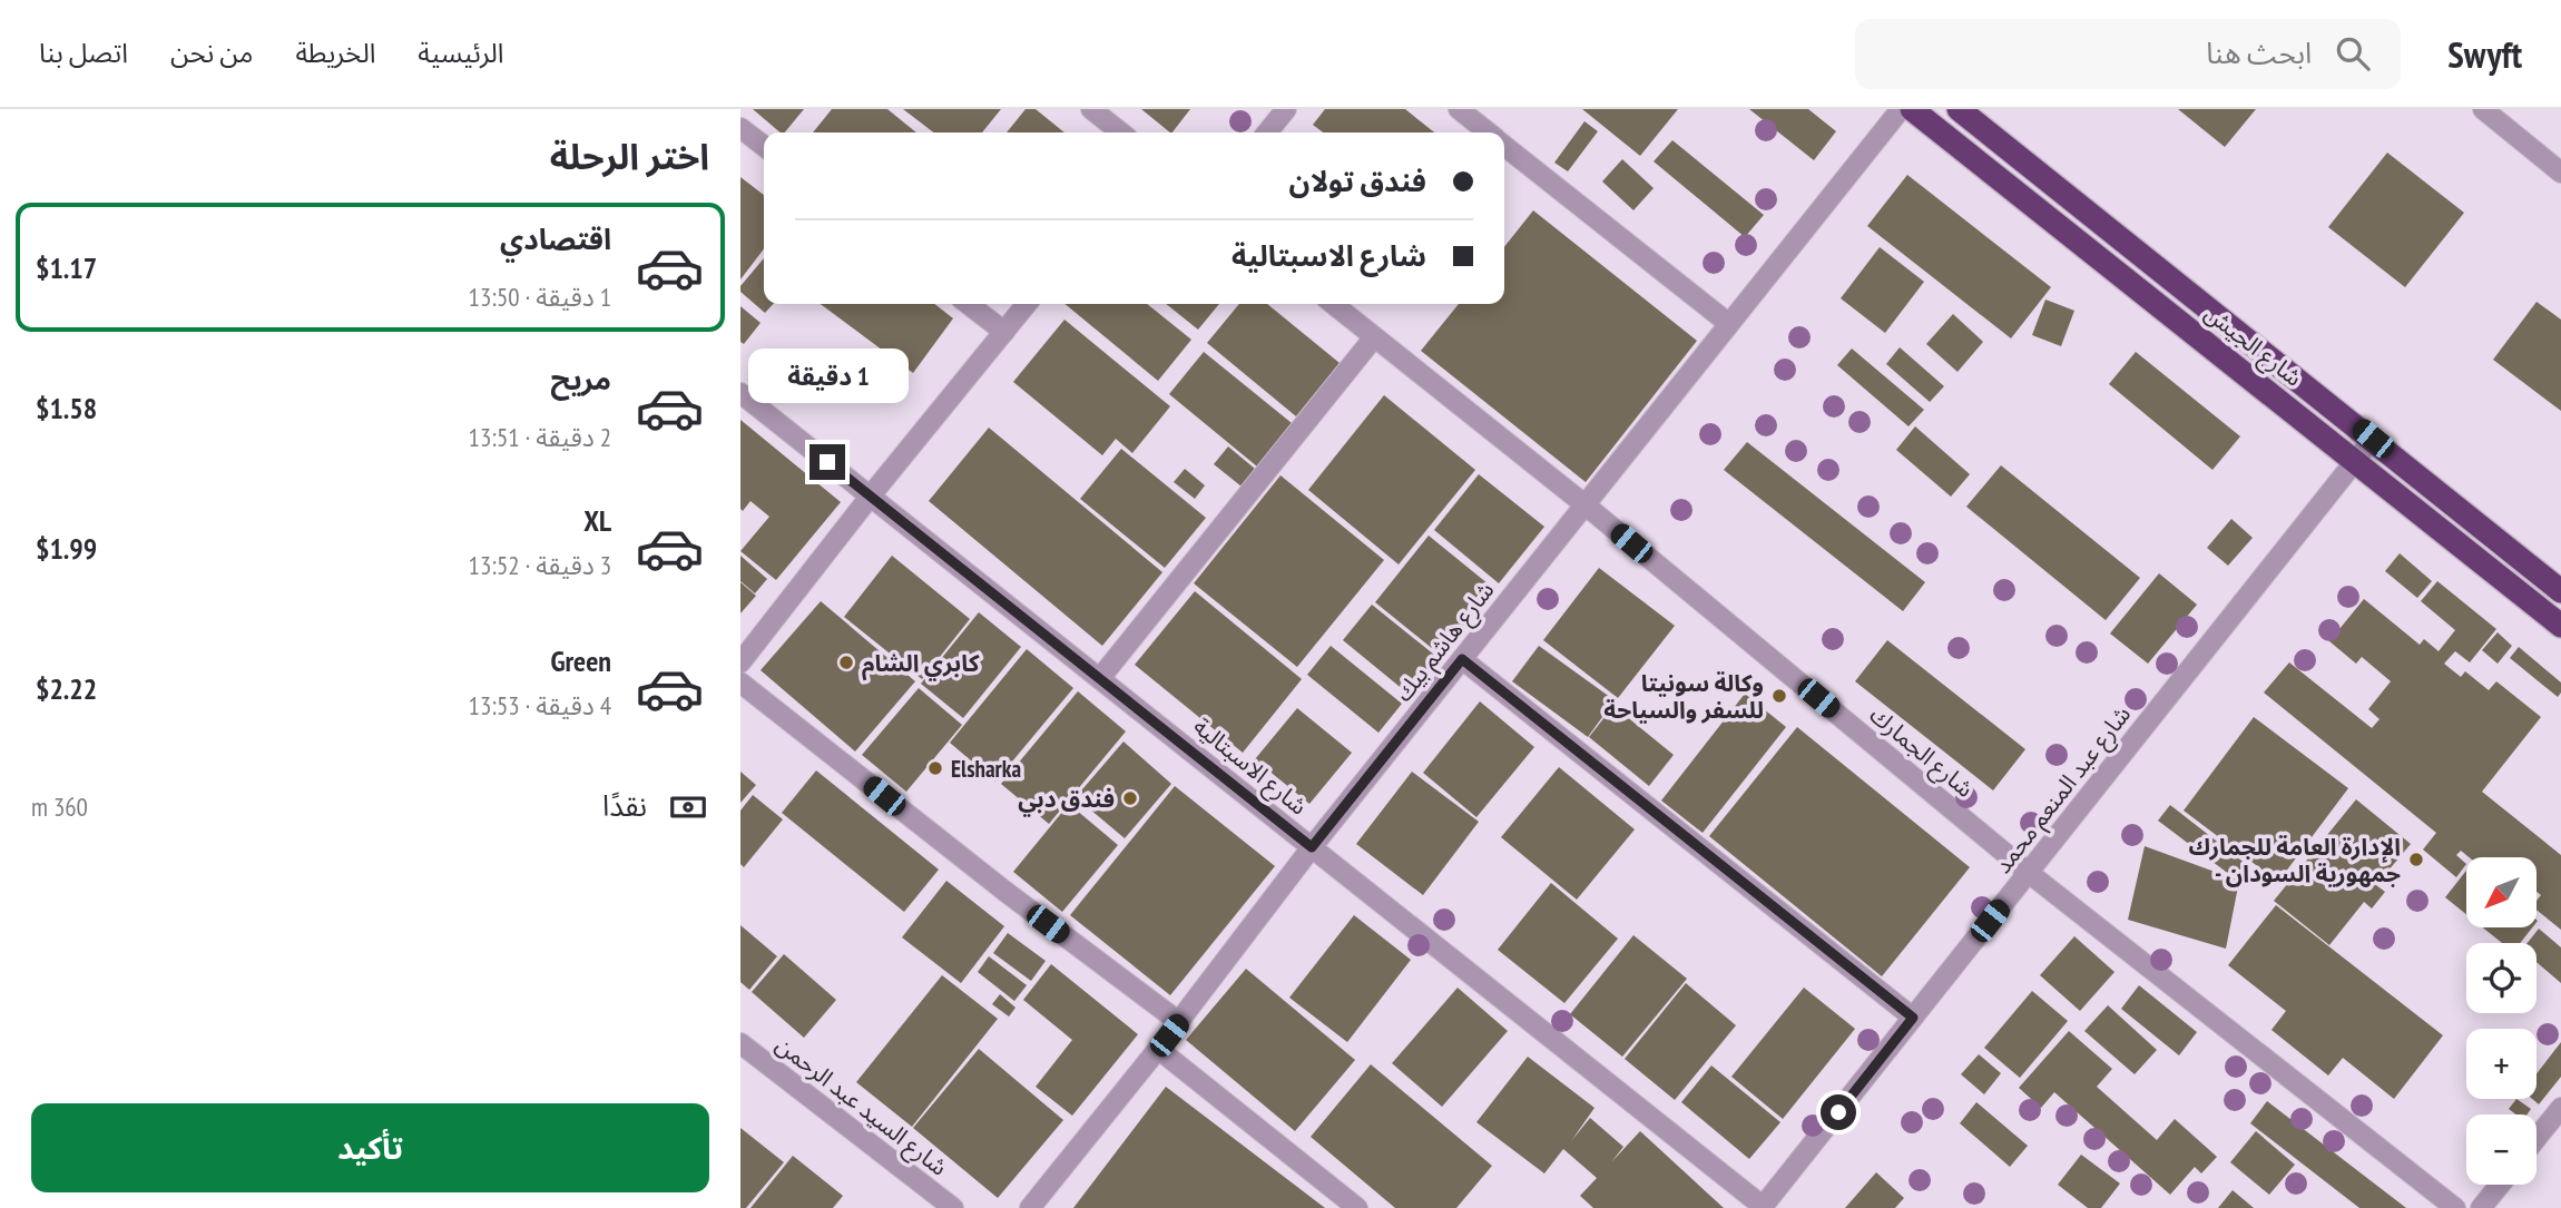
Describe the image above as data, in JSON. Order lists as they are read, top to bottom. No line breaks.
{"streets":{"highway":["شارع الجيش"],"street":["شارع هاشم بيك","شارع الجمارك","شارع الاسبتالية","شارع عبد المنعم محمد","شارع السيد عبد الرحمن"]},"crossings":[["شارع الجيش","شارع عبد المنعم محمد"],["شارع هاشم بيك","شارع الجمارك"],["شارع هاشم بيك","شارع الاسبتالية"],["شارع الجمارك","شارع عبد المنعم محمد"],["شارع الاسبتالية","شارع عبد المنعم محمد"]],"places":["كابري الشام","وكالة سونيتا للسفر والسياحة","Elsharka","فندق دبي","الإدارة العامة للجمارك - جمهورية السودان"],"north":"bottom left","page":{"header":"Swyft","search":"ابحث هنا","nav":["الرئيسية","الخريطة","من نحن","اتصل بنا"],"heading":"اختر الرحلة","banner":["فندق تولان","شارع الاسبتالية"],"list":[{"name":"اقتصادي","note":"1 دقيقة · 13:50","value":"$1.17"},{"name":"مريح","note":"2 دقيقة · 13:51","value":"$1.58"},{"name":"XL","note":"3 دقيقة · 13:52","value":"$1.99"},{"name":"Green","note":"4 دقيقة · 13:53","value":"$2.22"}],"bubble":"1 دقيقة","pay":["نقدًا","360 m"],"map_buttons":["+","−"],"buttons":"تأكيد"}}
